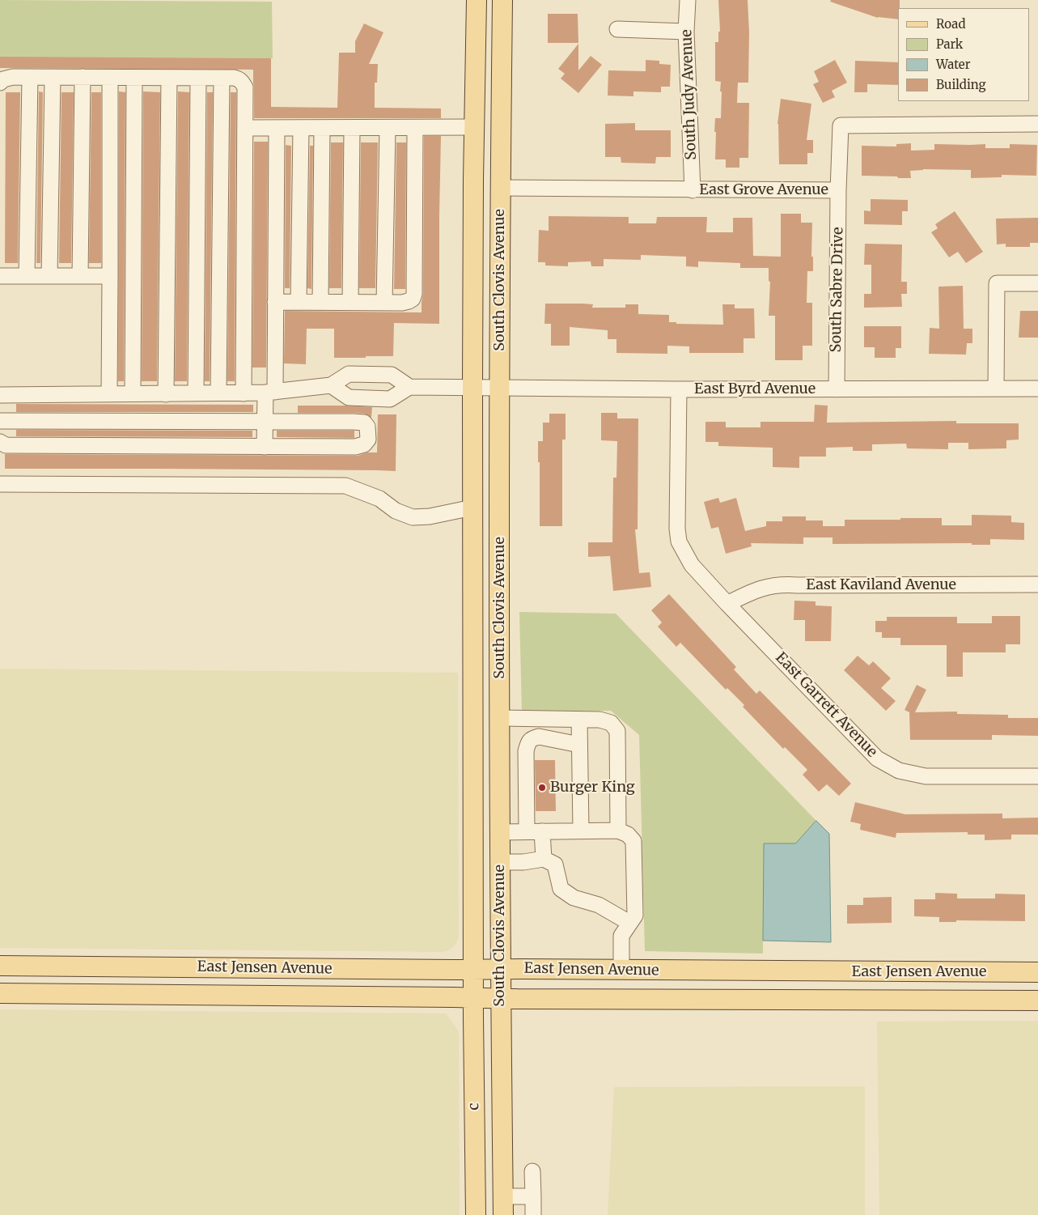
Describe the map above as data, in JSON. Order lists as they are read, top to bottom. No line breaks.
{"streets":{"main road":["South Clovis Avenue","East Jensen Avenue","c"],"street":["South Judy Avenue","East Grove Avenue","South Sabre Drive","East Byrd Avenue","East Kaviland Avenue","East Garrett Avenue"]},"crossings":[["South Judy Avenue","East Grove Avenue"],["East Grove Avenue","South Clovis Avenue"],["East Grove Avenue","South Sabre Drive"],["South Clovis Avenue","East Byrd Avenue"],["South Clovis Avenue","East Jensen Avenue"],["South Clovis Avenue","c"],["South Sabre Drive","East Byrd Avenue"],["East Kaviland Avenue","East Garrett Avenue"],["East Jensen Avenue","c"]],"places":["Burger King"],"legend":["Road","Park","Water","Building"]}
